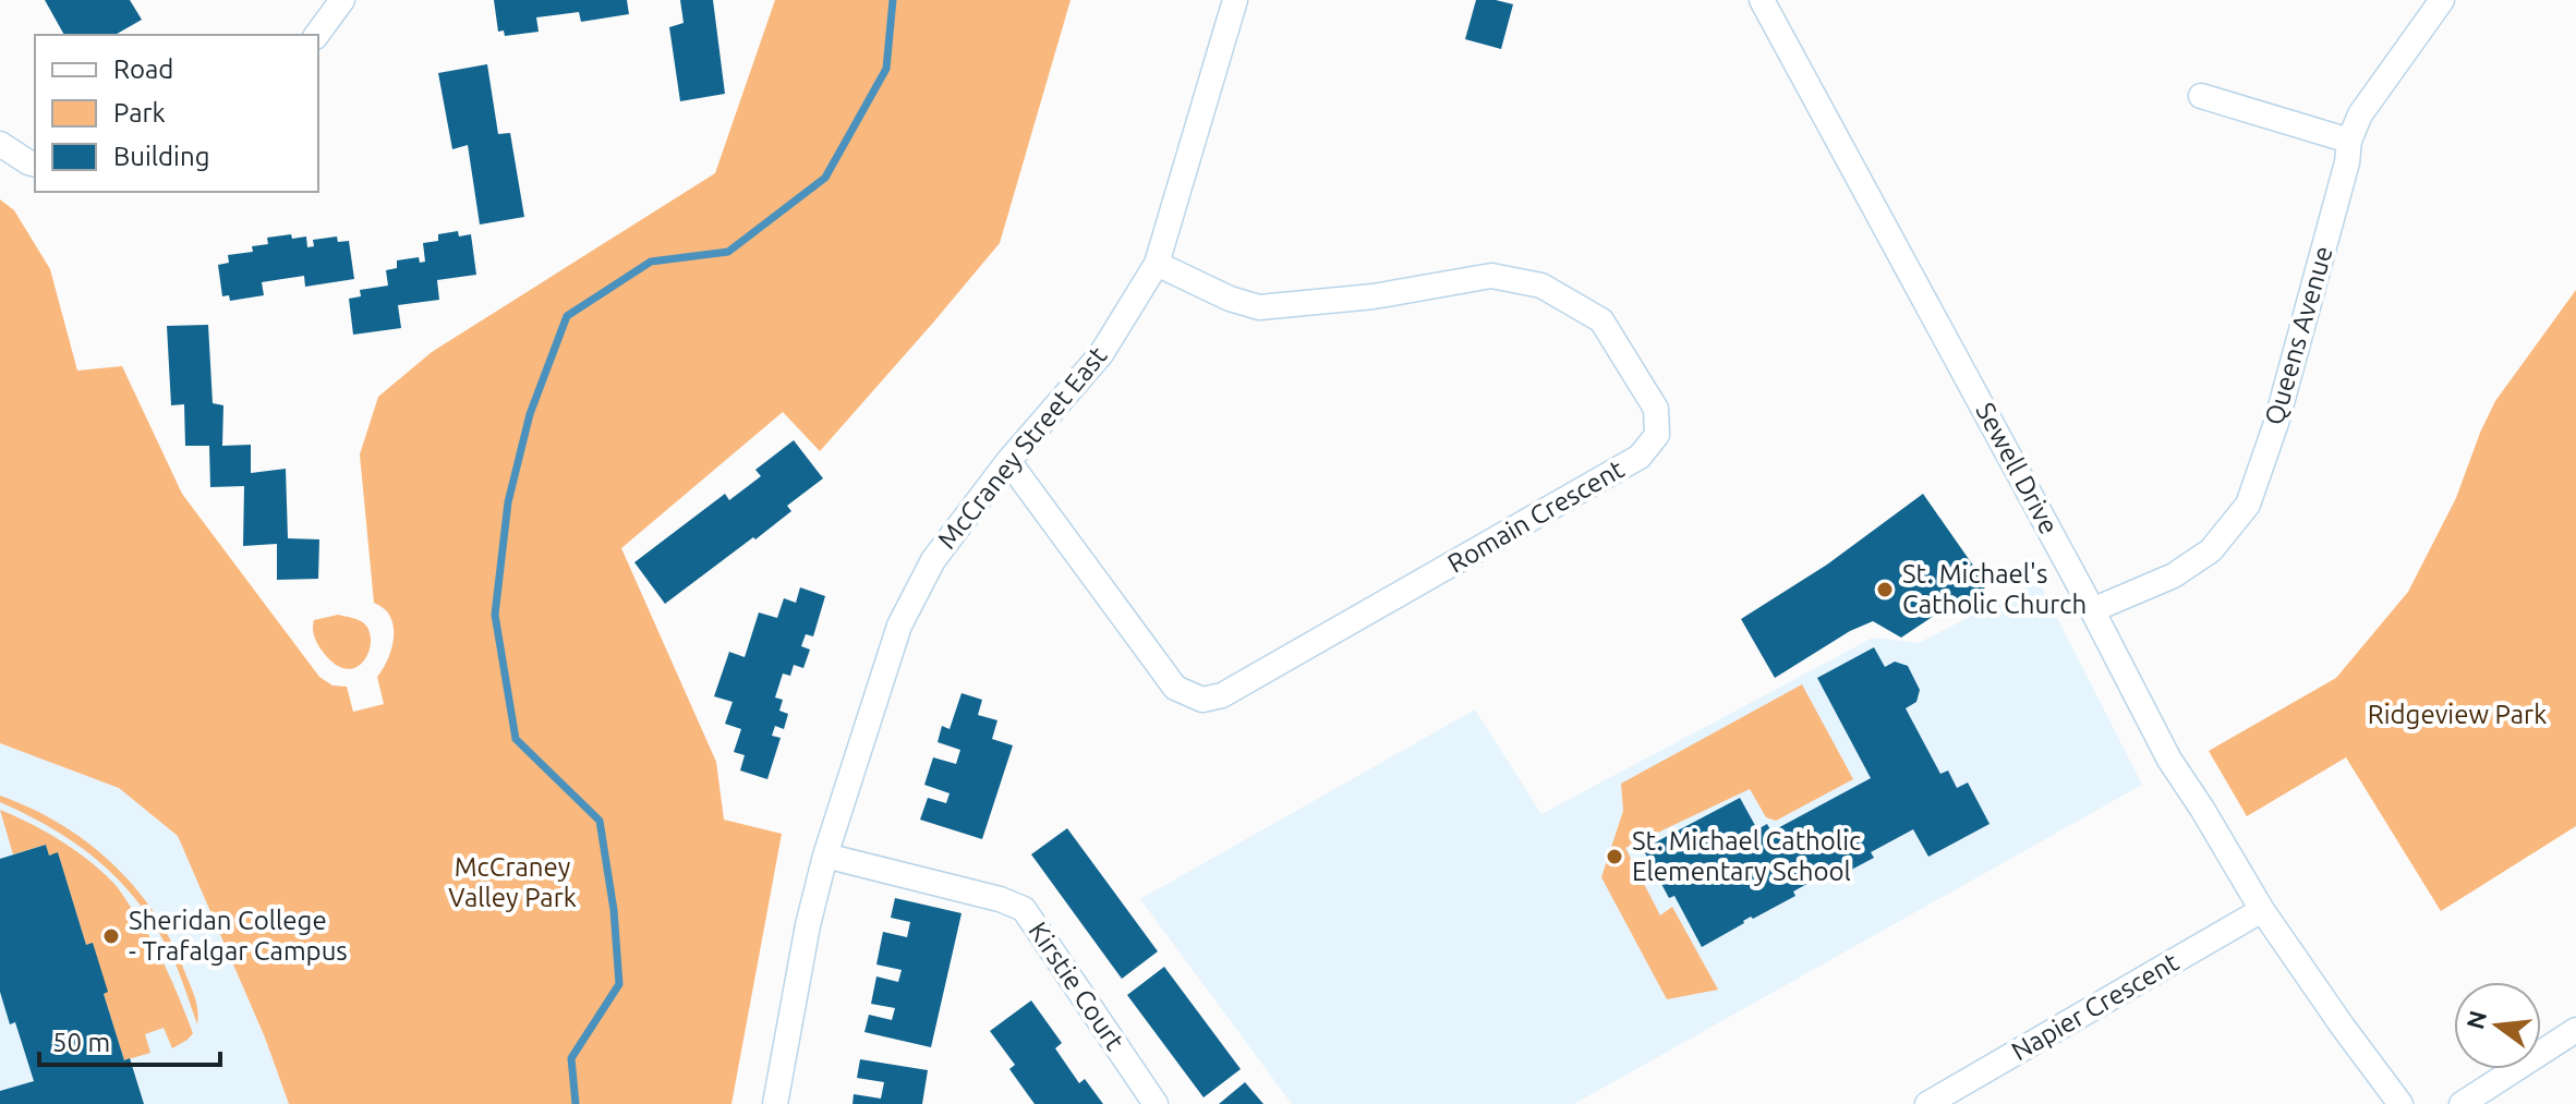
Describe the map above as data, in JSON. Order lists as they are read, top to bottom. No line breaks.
{"streets":{"street":["Queens Avenue","McCraney Street East","Sewell Drive","Romain Crescent","Kirstie Court","Napier Crescent"]},"crossings":[["Queens Avenue","Sewell Drive"],["McCraney Street East","Romain Crescent"],["McCraney Street East","Kirstie Court"],["Sewell Drive","Napier Crescent"]],"parks":["Ridgeview Park","McCraney Valley Park"],"places":["St. Michael's Catholic Church","St. Michael Catholic Elementary School","Sheridan College - Trafalgar Campus"],"legend":["Road","Park","Building"],"scale_bar":"50 m","north":"left"}
